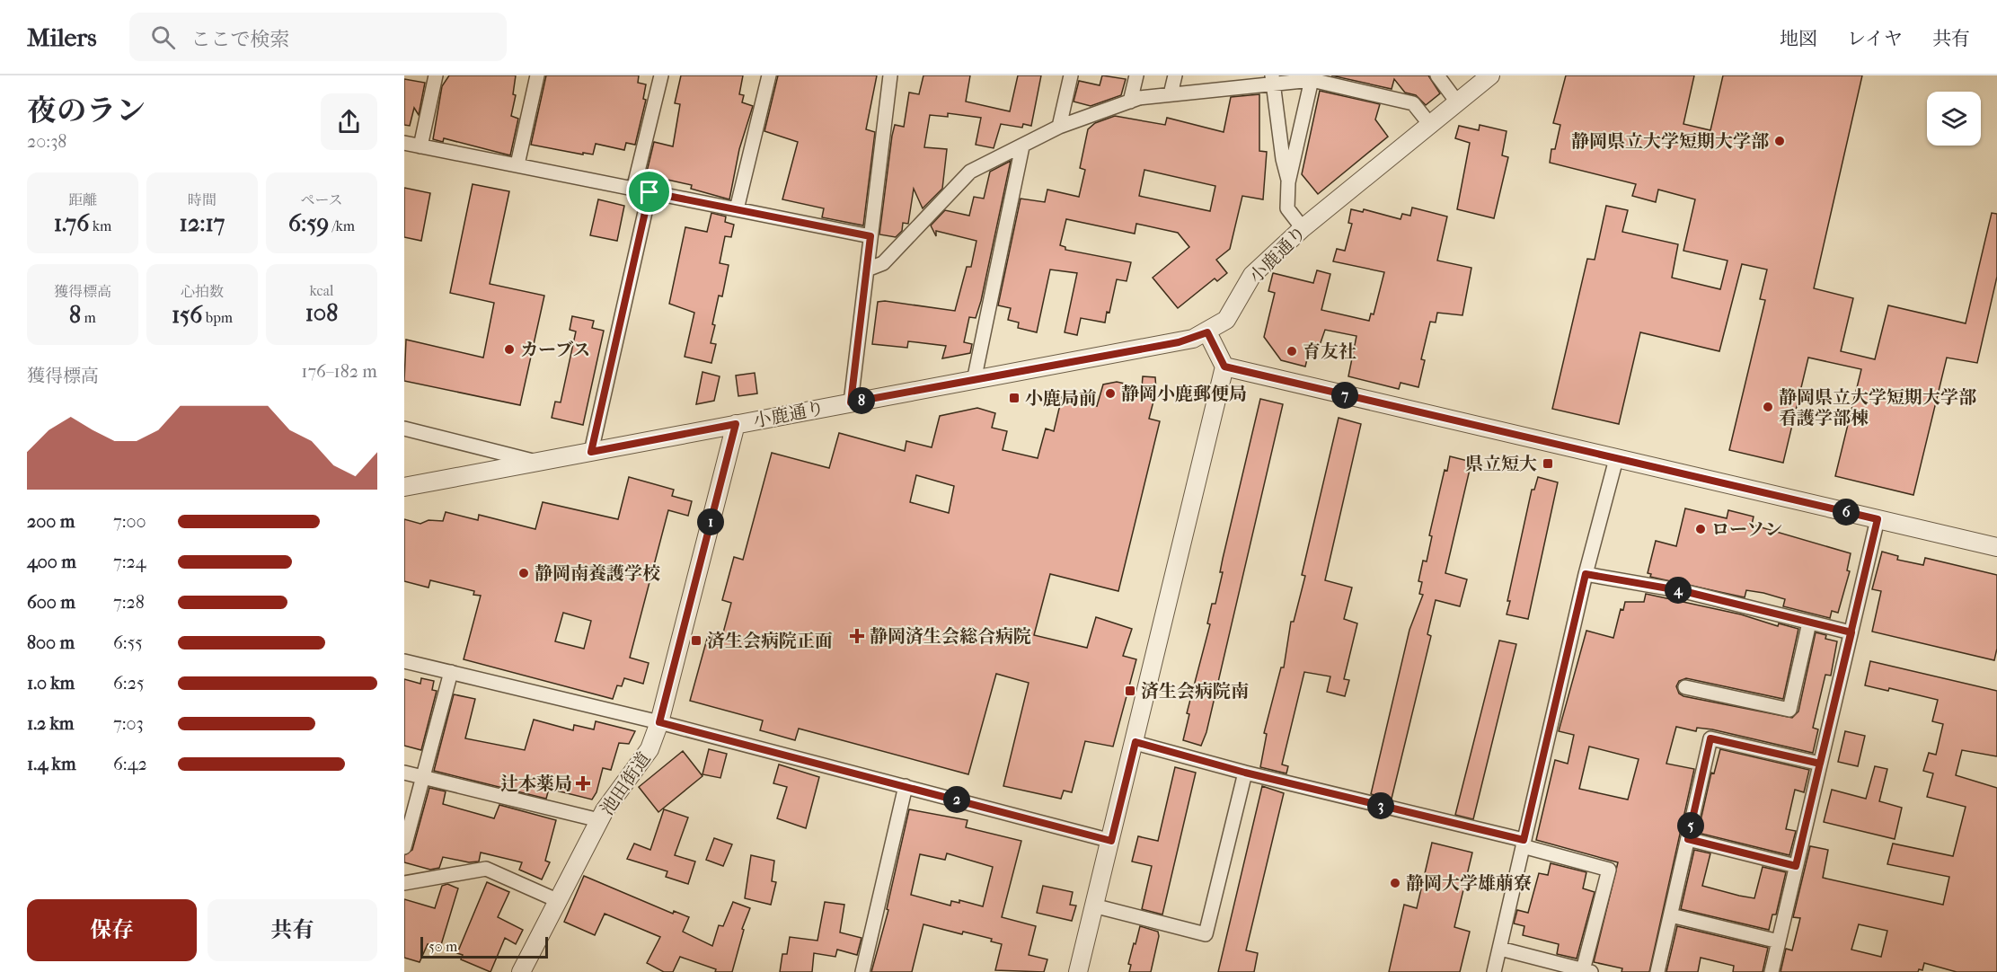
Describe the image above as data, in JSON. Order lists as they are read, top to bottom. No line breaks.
{"streets":{"street":["小鹿通り","池田街道"]},"crossings":[["小鹿通り","池田街道"]],"places":{"other":["静岡県立大学短期大学部","カーブス","育友社","静岡小鹿郵便局","静岡県立大学短期大学部 看護学部棟","ローソン","静岡南養護学校","静岡大学雄萠寮"],"transit":["小鹿局前","県立短大","済生会病院正面","済生会病院南"],"health":["静岡済生会総合病院","辻本薬局"]},"scale_bar":"50 m","page":{"header":"Milers","search":"ここで検索","nav":["地図","レイヤ","共有"],"heading":["夜のラン","20:38"],"stats":[["距離","1.76 km"],["時間","12:17"],["ペース","6:59 /km"],["獲得標高","8 m"],["心拍数","156 bpm"],["kcal","108"]],"chart":["獲得標高","176–182 m"],"pins":["7","8","6","1","4","2","3","5"],"list":[{"name":"200 m","note":"7:00"},{"name":"400 m","note":"7:24"},{"name":"600 m","note":"7:28"},{"name":"800 m","note":"6:55"},{"name":"1.0 km","note":"6:25"},{"name":"1.2 km","note":"7:03"},{"name":"1.4 km","note":"6:42"}],"buttons":["保存","共有"],"scale":"50 m"}}
